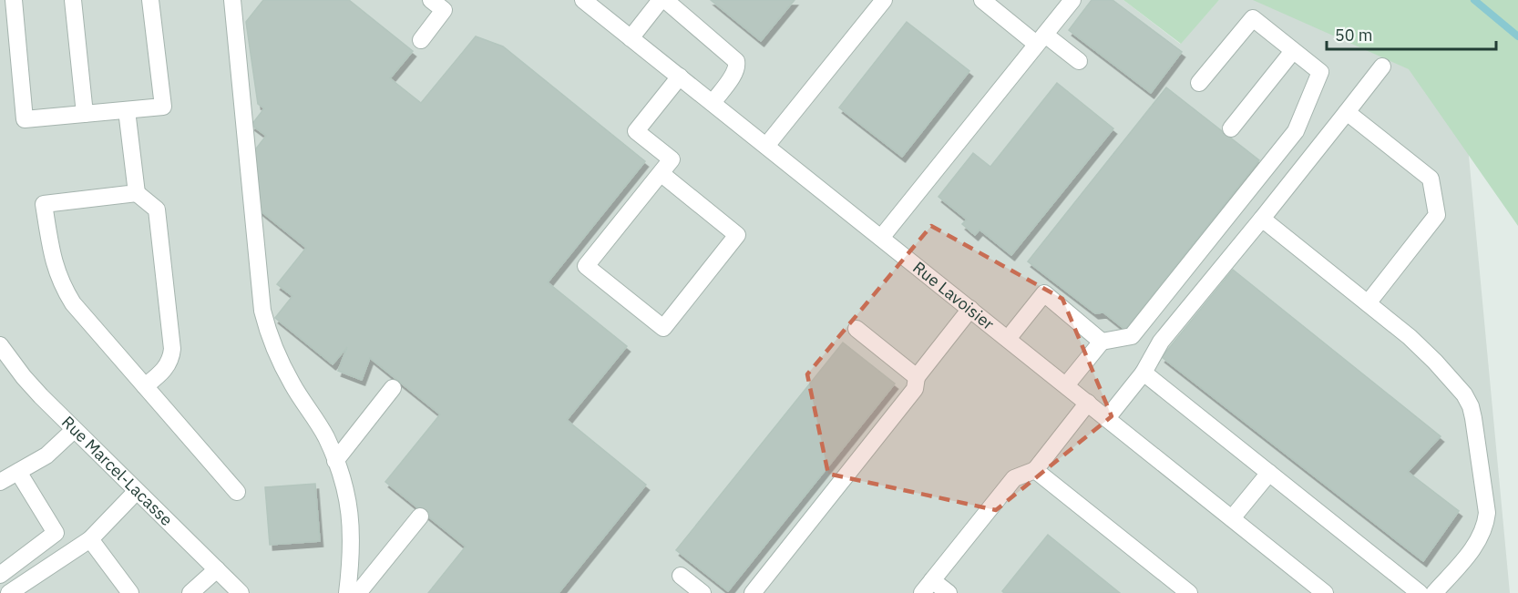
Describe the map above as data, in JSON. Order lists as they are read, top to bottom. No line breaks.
{"streets":{"street":["Rue Lavoisier","Rue Marcel-Lacasse"]},"scale_bar":"50 m"}
